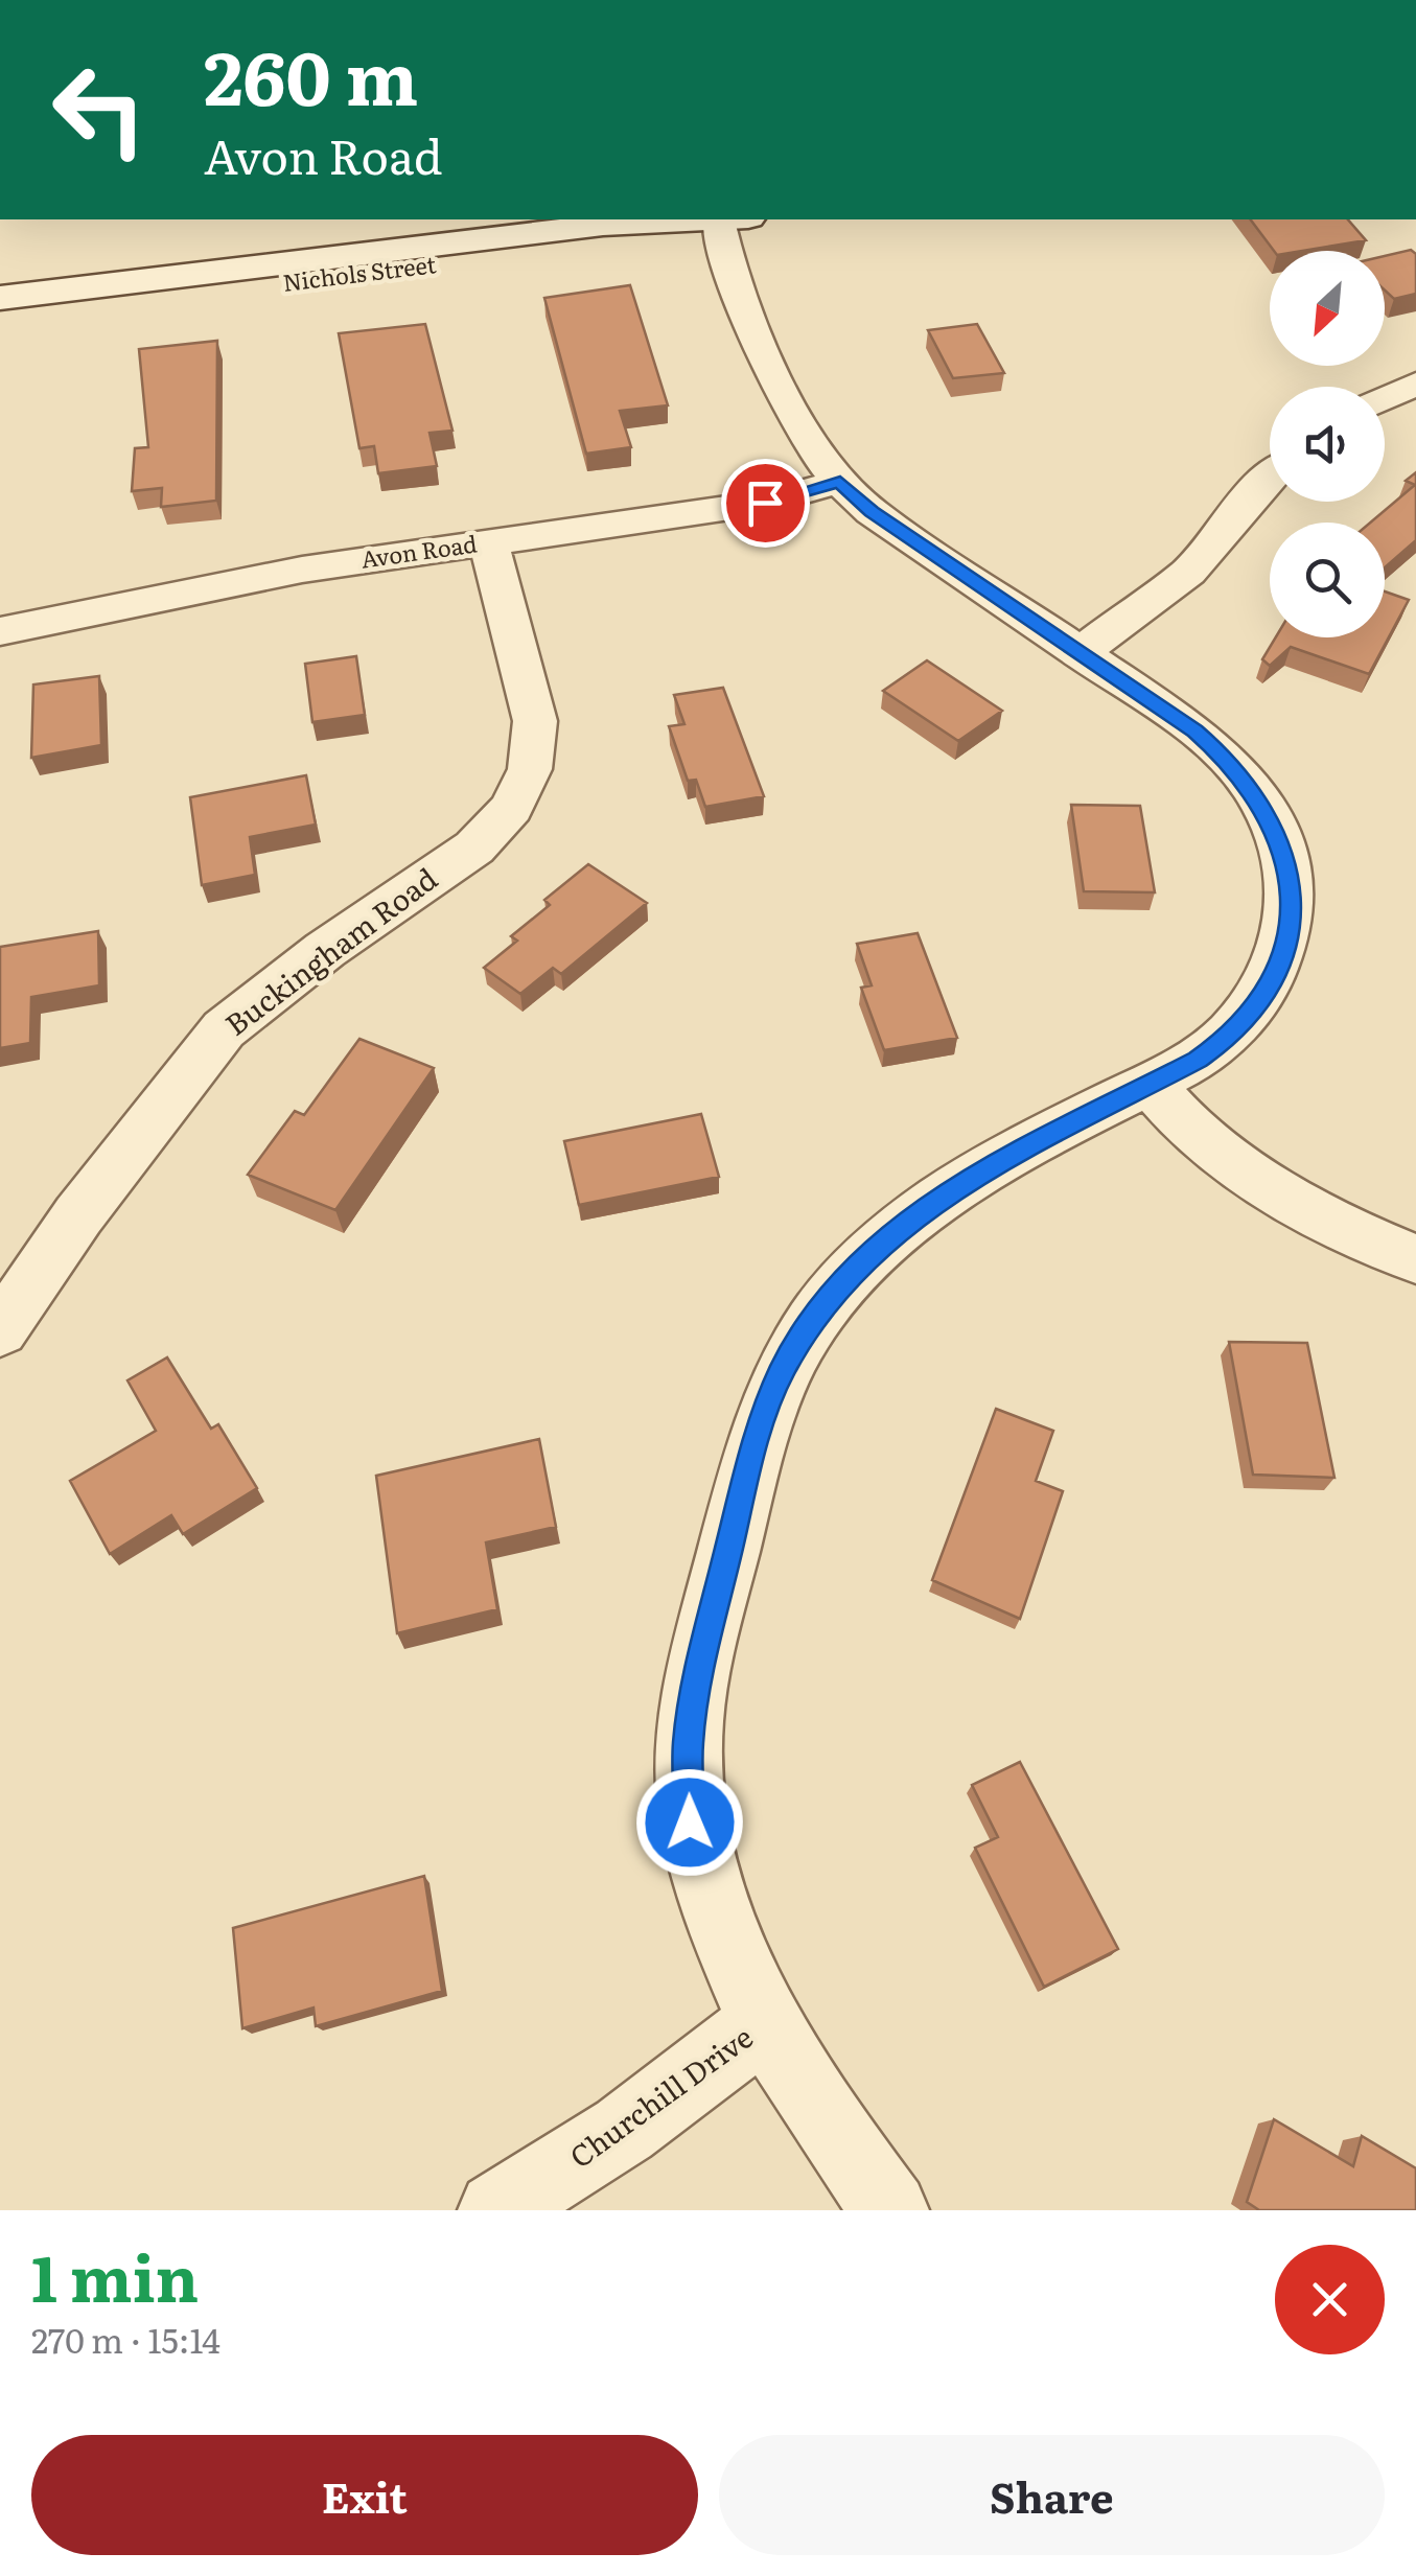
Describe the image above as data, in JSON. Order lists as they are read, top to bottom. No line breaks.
{"streets":{"main road":["Nichols Street"],"street":["Avon Road","Buckingham Road","Churchill Drive"]},"crossings":[["Avon Road","Buckingham Road"],["Avon Road","Churchill Drive"]],"north":"bottom left","page":{"turn":["260 m","Avon Road"],"heading":["1 min","270 m · 15:14"],"buttons":["Exit","Share"]}}
